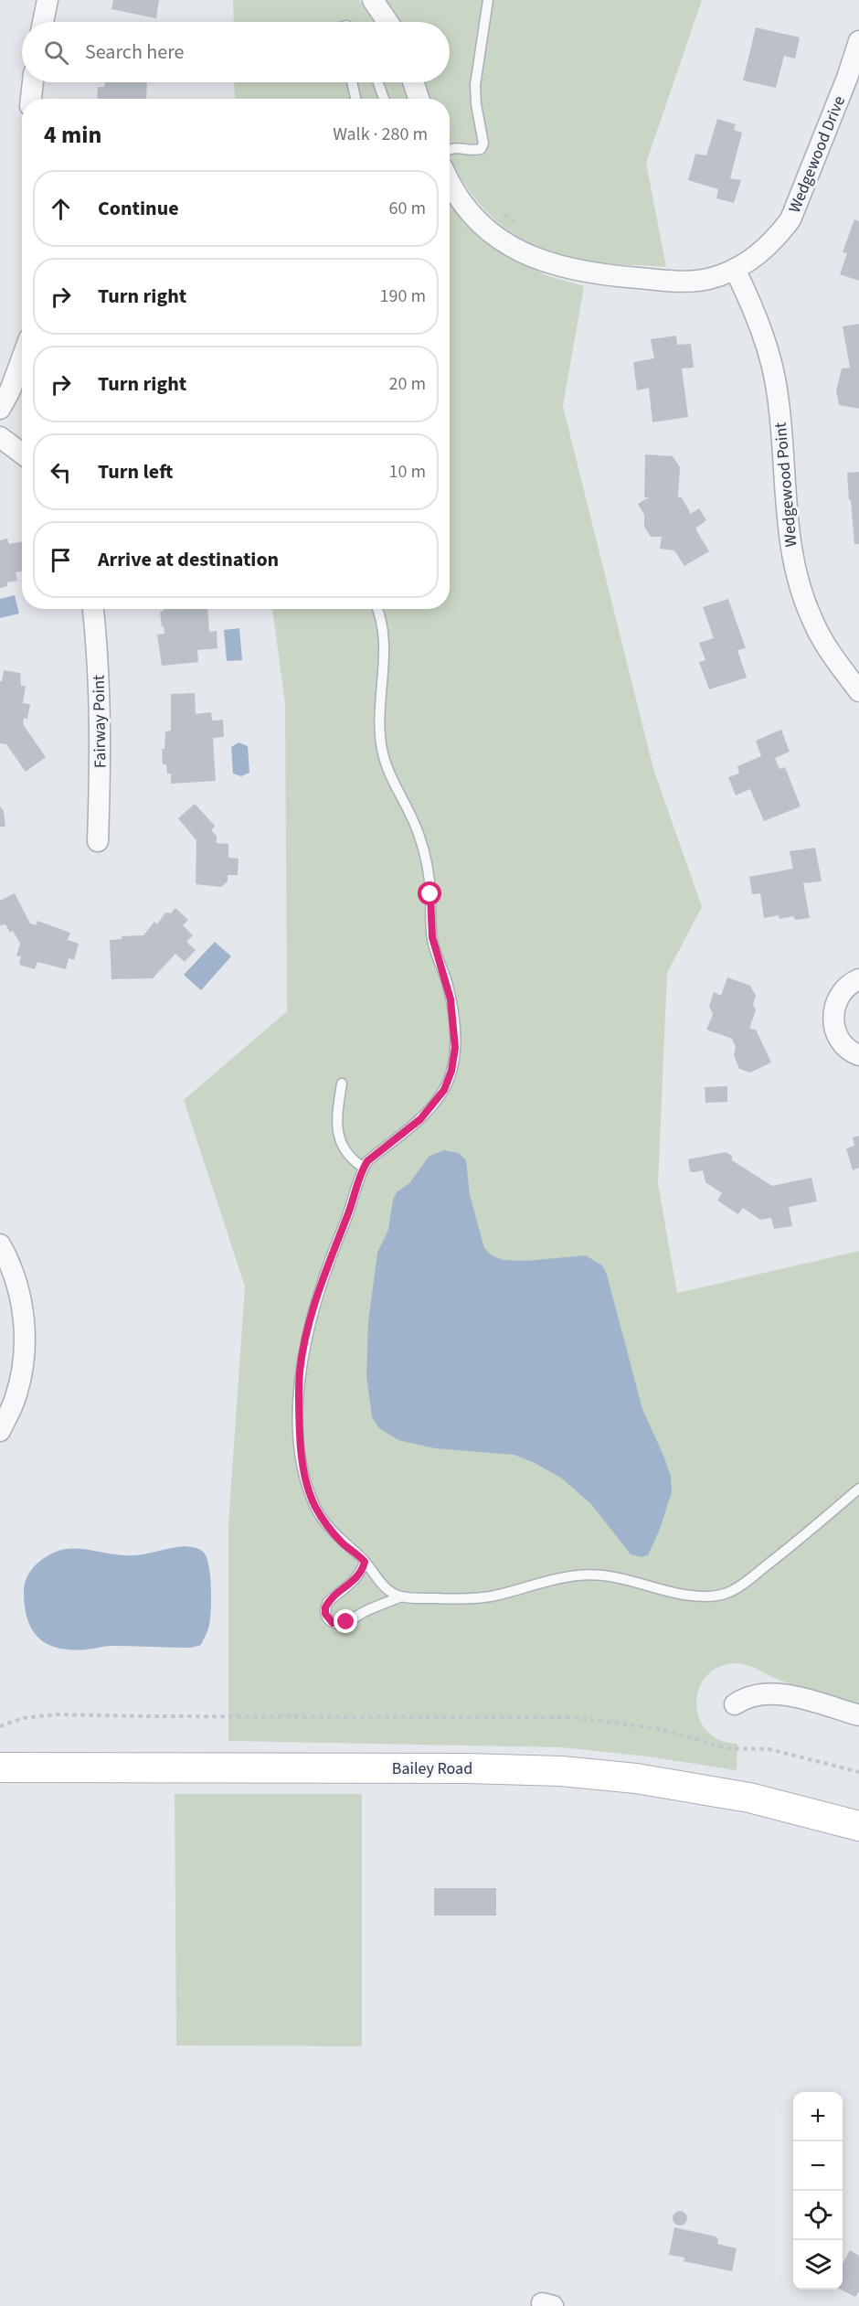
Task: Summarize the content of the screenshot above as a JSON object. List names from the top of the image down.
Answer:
{
  "streets": {
    "main road": ["Bailey Road"],
    "street": ["Wedgewood Drive", "Wedgewood Point", "Fairway Point"]
  },
  "crossings": [
    ["Wedgewood Drive", "Wedgewood Point"]
  ],
  "page": {
    "search": "Search here",
    "heading": ["4 min", "Walk · 280 m"],
    "list": [
      ["Continue", "60 m"],
      ["Turn right", "190 m"],
      ["Turn right", "20 m"],
      ["Turn left", "10 m"],
      "Arrive at destination"
    ],
    "map_buttons": ["+", "−"]
  }
}
